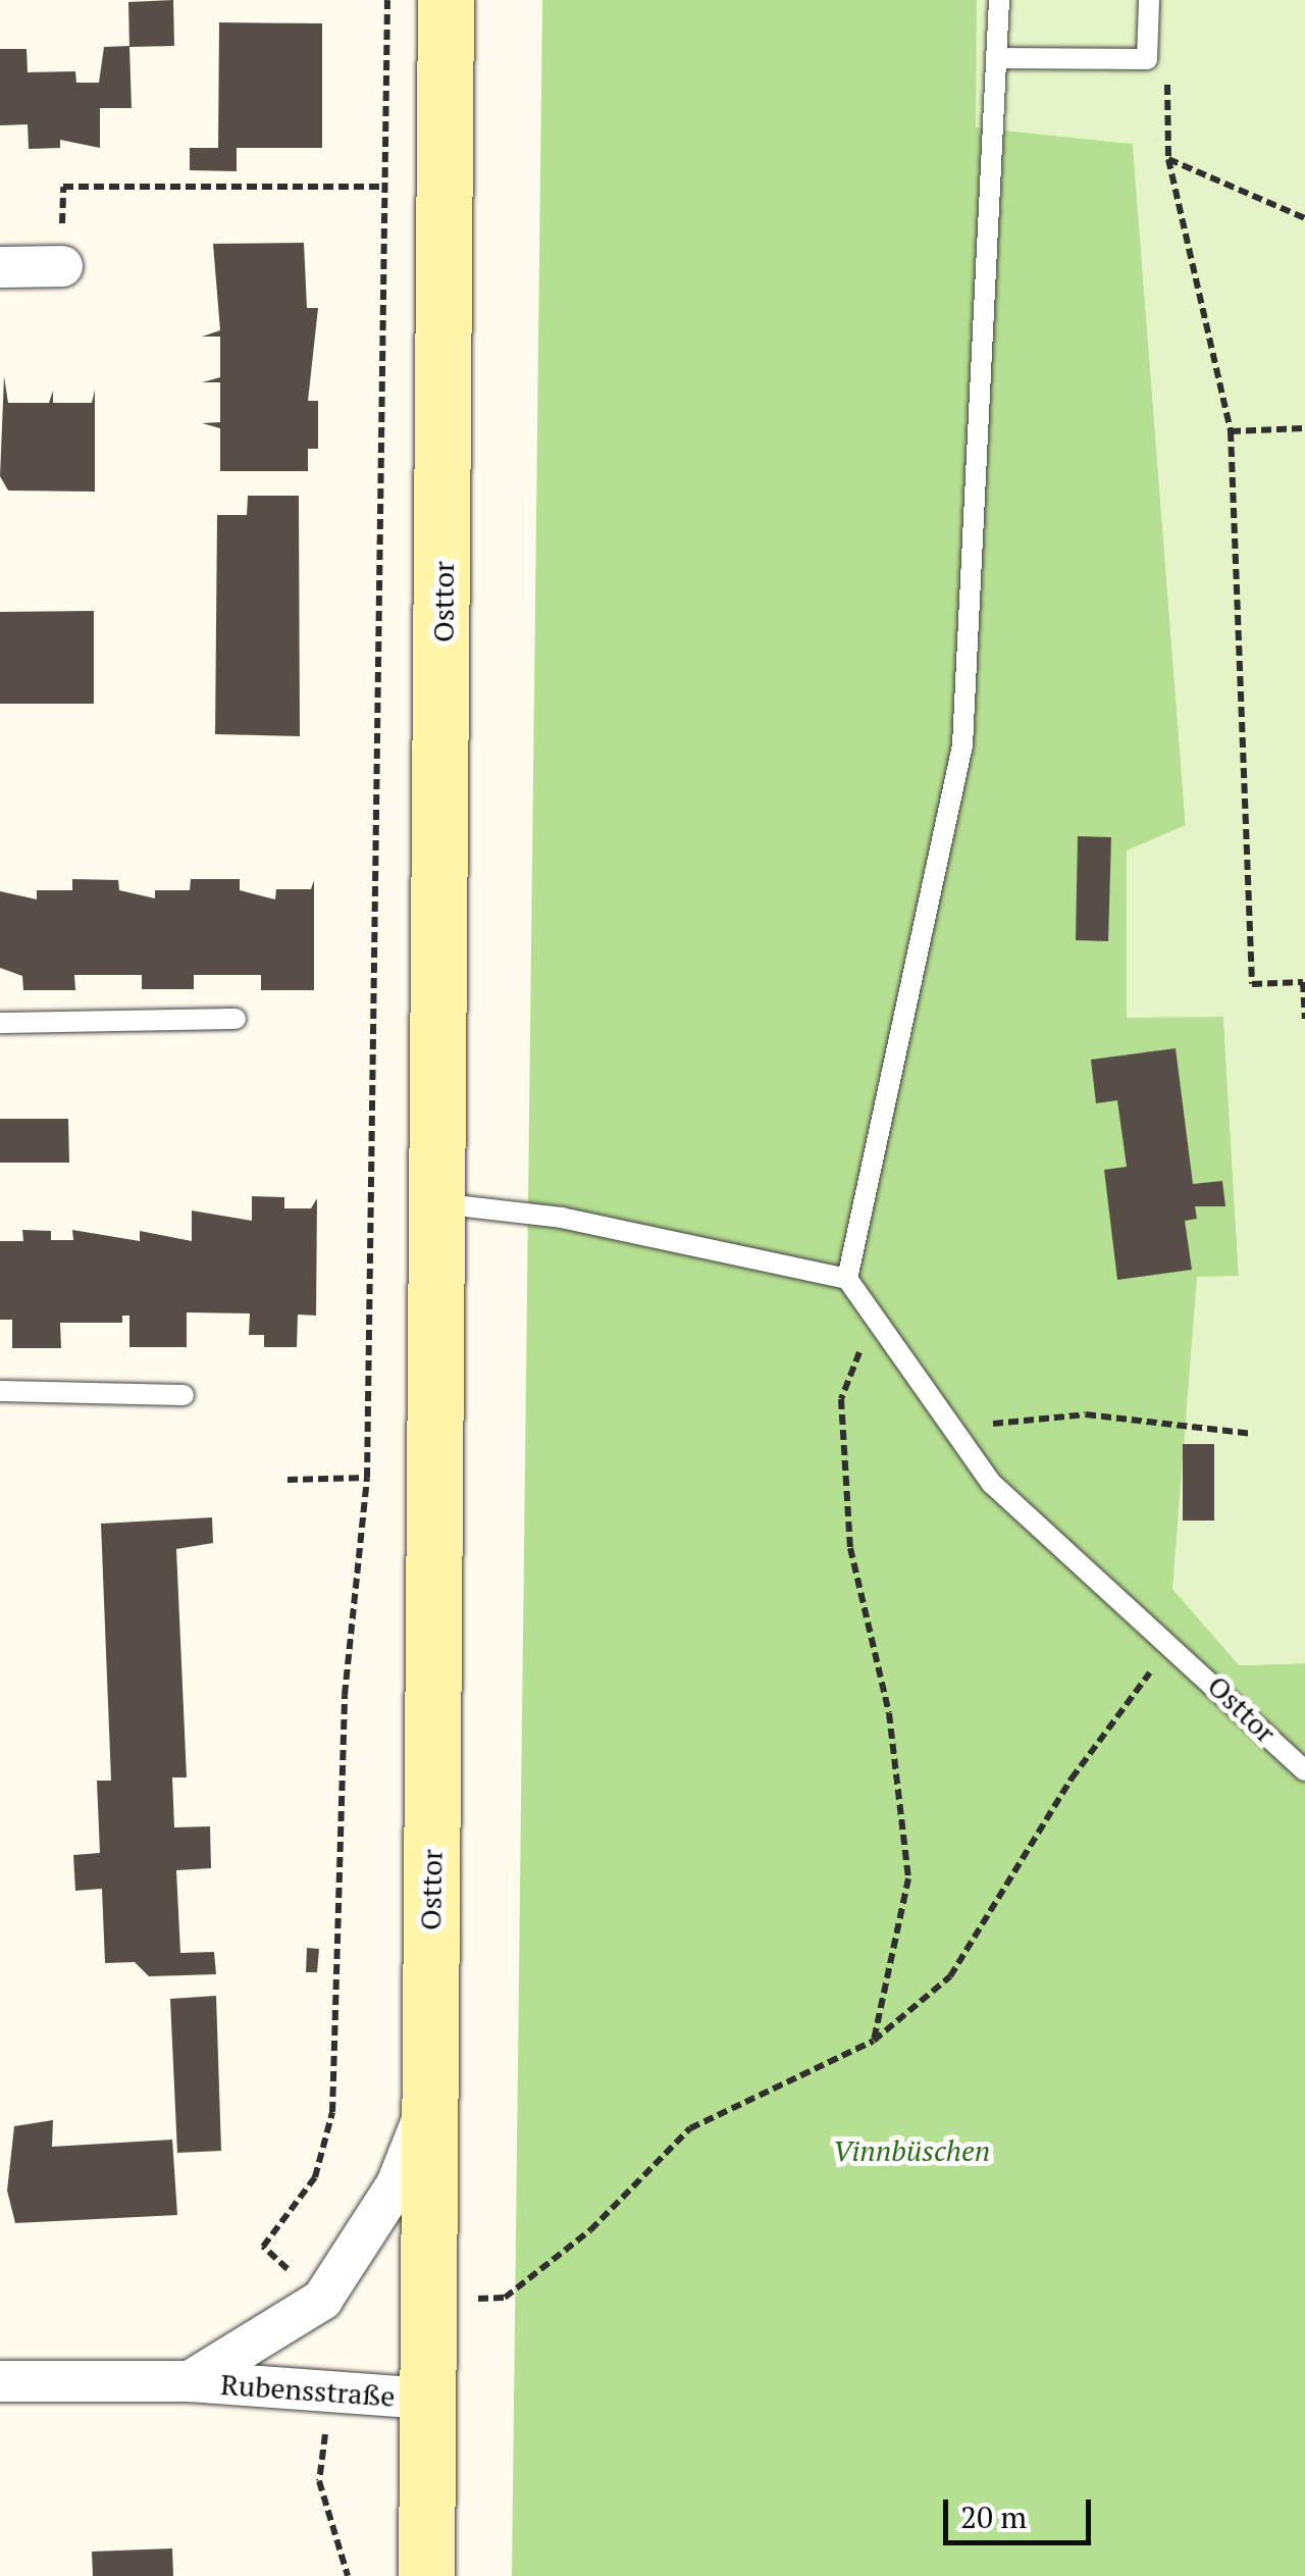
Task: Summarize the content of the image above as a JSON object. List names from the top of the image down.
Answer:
{
  "streets": {
    "main road": ["Osttor"],
    "street": ["Rubensstraße"]
  },
  "crossings": [
    ["Osttor", "Rubensstraße"]
  ],
  "parks": ["Vinnbüschen"],
  "scale_bar": "20 m"
}
